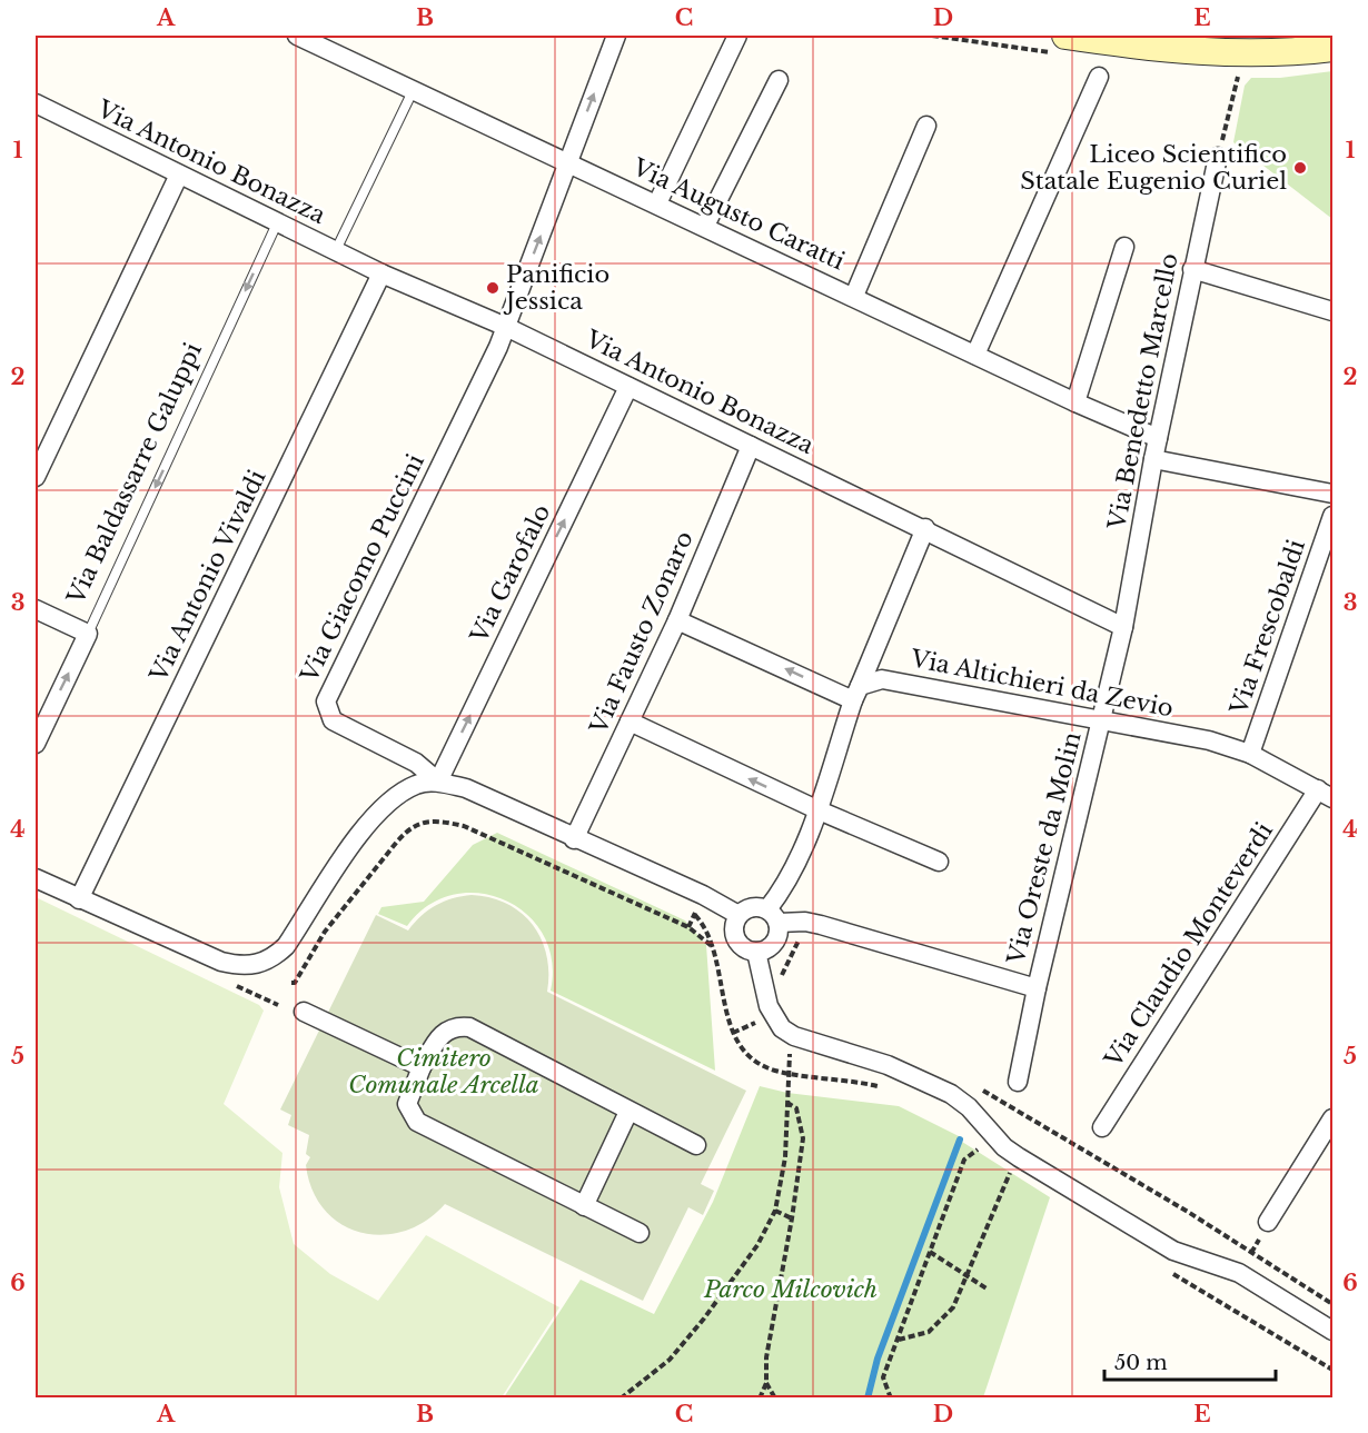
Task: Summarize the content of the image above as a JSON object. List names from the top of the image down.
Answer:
{
  "streets": {
    "street": [
      "Via Antonio Bonazza",
      "Via Augusto Caratti",
      "Via Benedetto Marcello",
      "Via Baldassarre Galuppi",
      "Via Giacomo Puccini",
      "Via Garofalo",
      "Via Antonio Vivaldi",
      "Via Frescobaldi",
      "Via Fausto Zonaro",
      "Via Altichieri da Zevio",
      "Via Oreste da Molin",
      "Via Claudio Monteverdi"
    ]
  },
  "crossings": [
    ["Via Antonio Bonazza", "Via Benedetto Marcello"],
    ["Via Antonio Bonazza", "Via Baldassarre Galuppi"],
    ["Via Antonio Bonazza", "Via Giacomo Puccini"],
    ["Via Antonio Bonazza", "Via Garofalo"],
    ["Via Antonio Bonazza", "Via Antonio Vivaldi"],
    ["Via Antonio Bonazza", "Via Fausto Zonaro"],
    ["Via Augusto Caratti", "Via Benedetto Marcello"],
    ["Via Augusto Caratti", "Via Giacomo Puccini"],
    ["Via Benedetto Marcello", "Via Altichieri da Zevio"],
    ["Via Benedetto Marcello", "Via Oreste da Molin"],
    ["Via Giacomo Puccini", "Via Garofalo"],
    ["Via Frescobaldi", "Via Altichieri da Zevio"],
    ["Via Altichieri da Zevio", "Via Oreste da Molin"],
    ["Via Altichieri da Zevio", "Via Claudio Monteverdi"]
  ],
  "one_way": ["Via Garofalo"],
  "parks": ["Cimitero Comunale Arcella", "Parco Milcovich"],
  "places": ["Liceo Scientifico Statale Eugenio Curiel", "Panificio Jessica"],
  "scale_bar": "50 m",
  "grid": {
    "columns": [
      "A",
      "B",
      "C",
      "D",
      "E"
    ],
    "rows": [
      "1",
      "2",
      "3",
      "4",
      "5",
      "6"
    ]
  }
}
